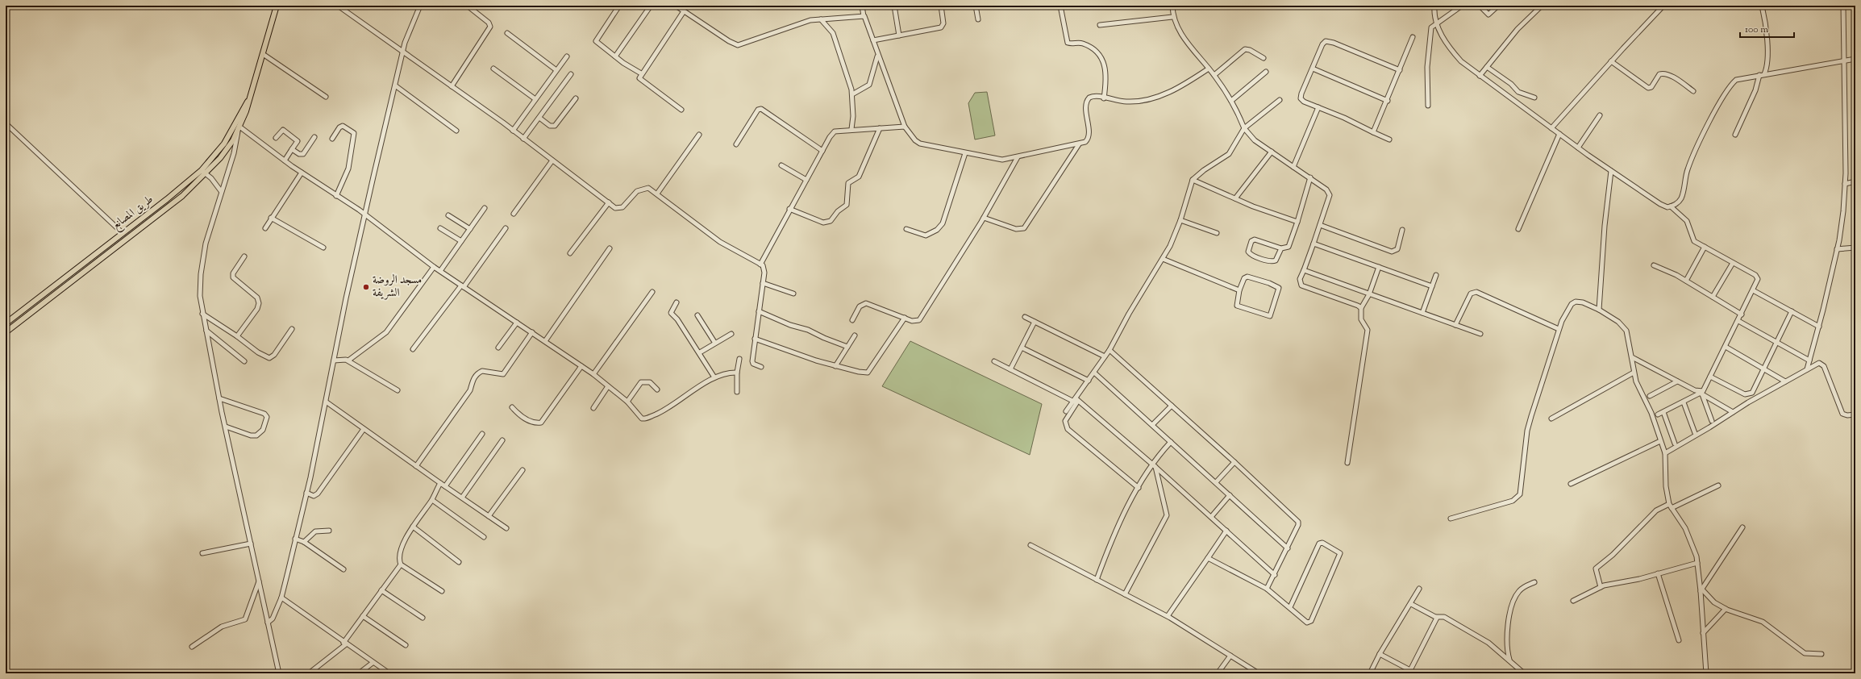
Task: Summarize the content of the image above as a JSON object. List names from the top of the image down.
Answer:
{
  "streets": {
    "main road": ["طريق المصانع"]
  },
  "places": ["مسجد الروضة الشريفة"],
  "scale_bar": "100 m"
}
